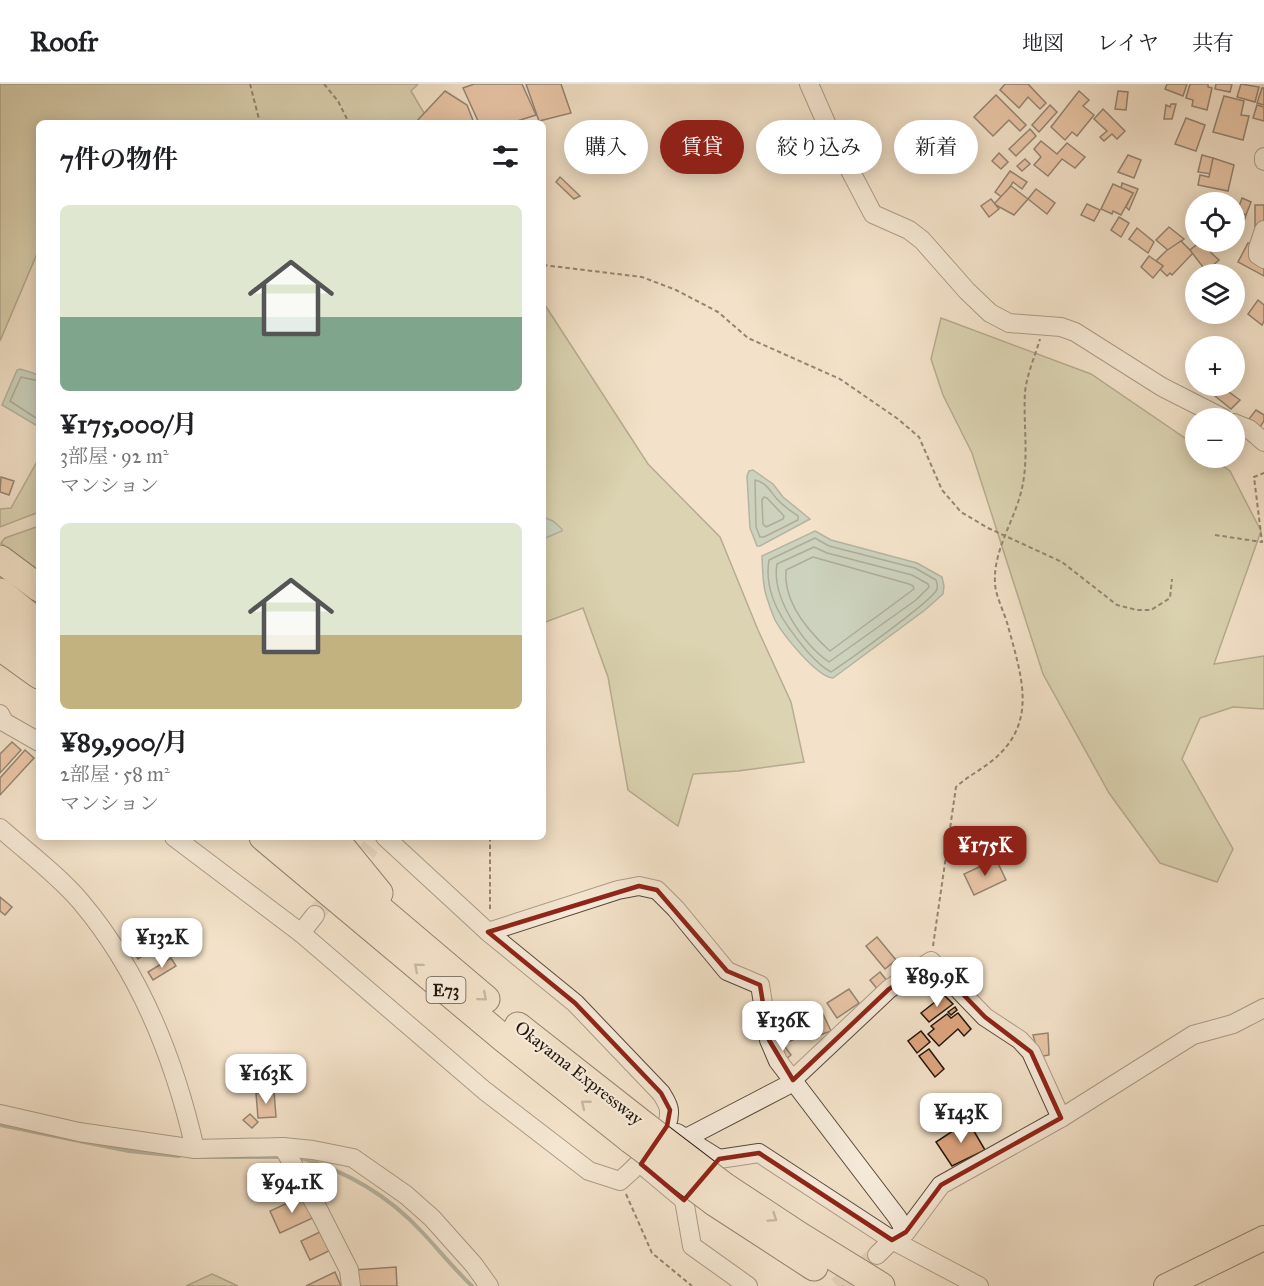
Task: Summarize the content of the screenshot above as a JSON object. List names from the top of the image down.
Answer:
{
  "streets": {
    "highway": ["E73", "Okayama Expressway"]
  },
  "page": {
    "header": "Roofr",
    "nav": ["地図", "レイヤ", "共有"],
    "chip": [
      "購入",
      "賃貸",
      "絞り込み",
      "新着"
    ],
    "heading": "7件の物件",
    "map_buttons": ["+", "−"],
    "list": [
      {
        "name": "¥175,000/月",
        "note": "3部屋 · 92 m² · マンション"
      },
      {
        "name": "¥89,900/月",
        "note": "2部屋 · 58 m² · マンション"
      }
    ],
    "price": [
      "¥175K",
      "¥132K",
      "¥89.9K",
      "¥136K",
      "¥163K",
      "¥143K",
      "¥94.1K"
    ]
  }
}
